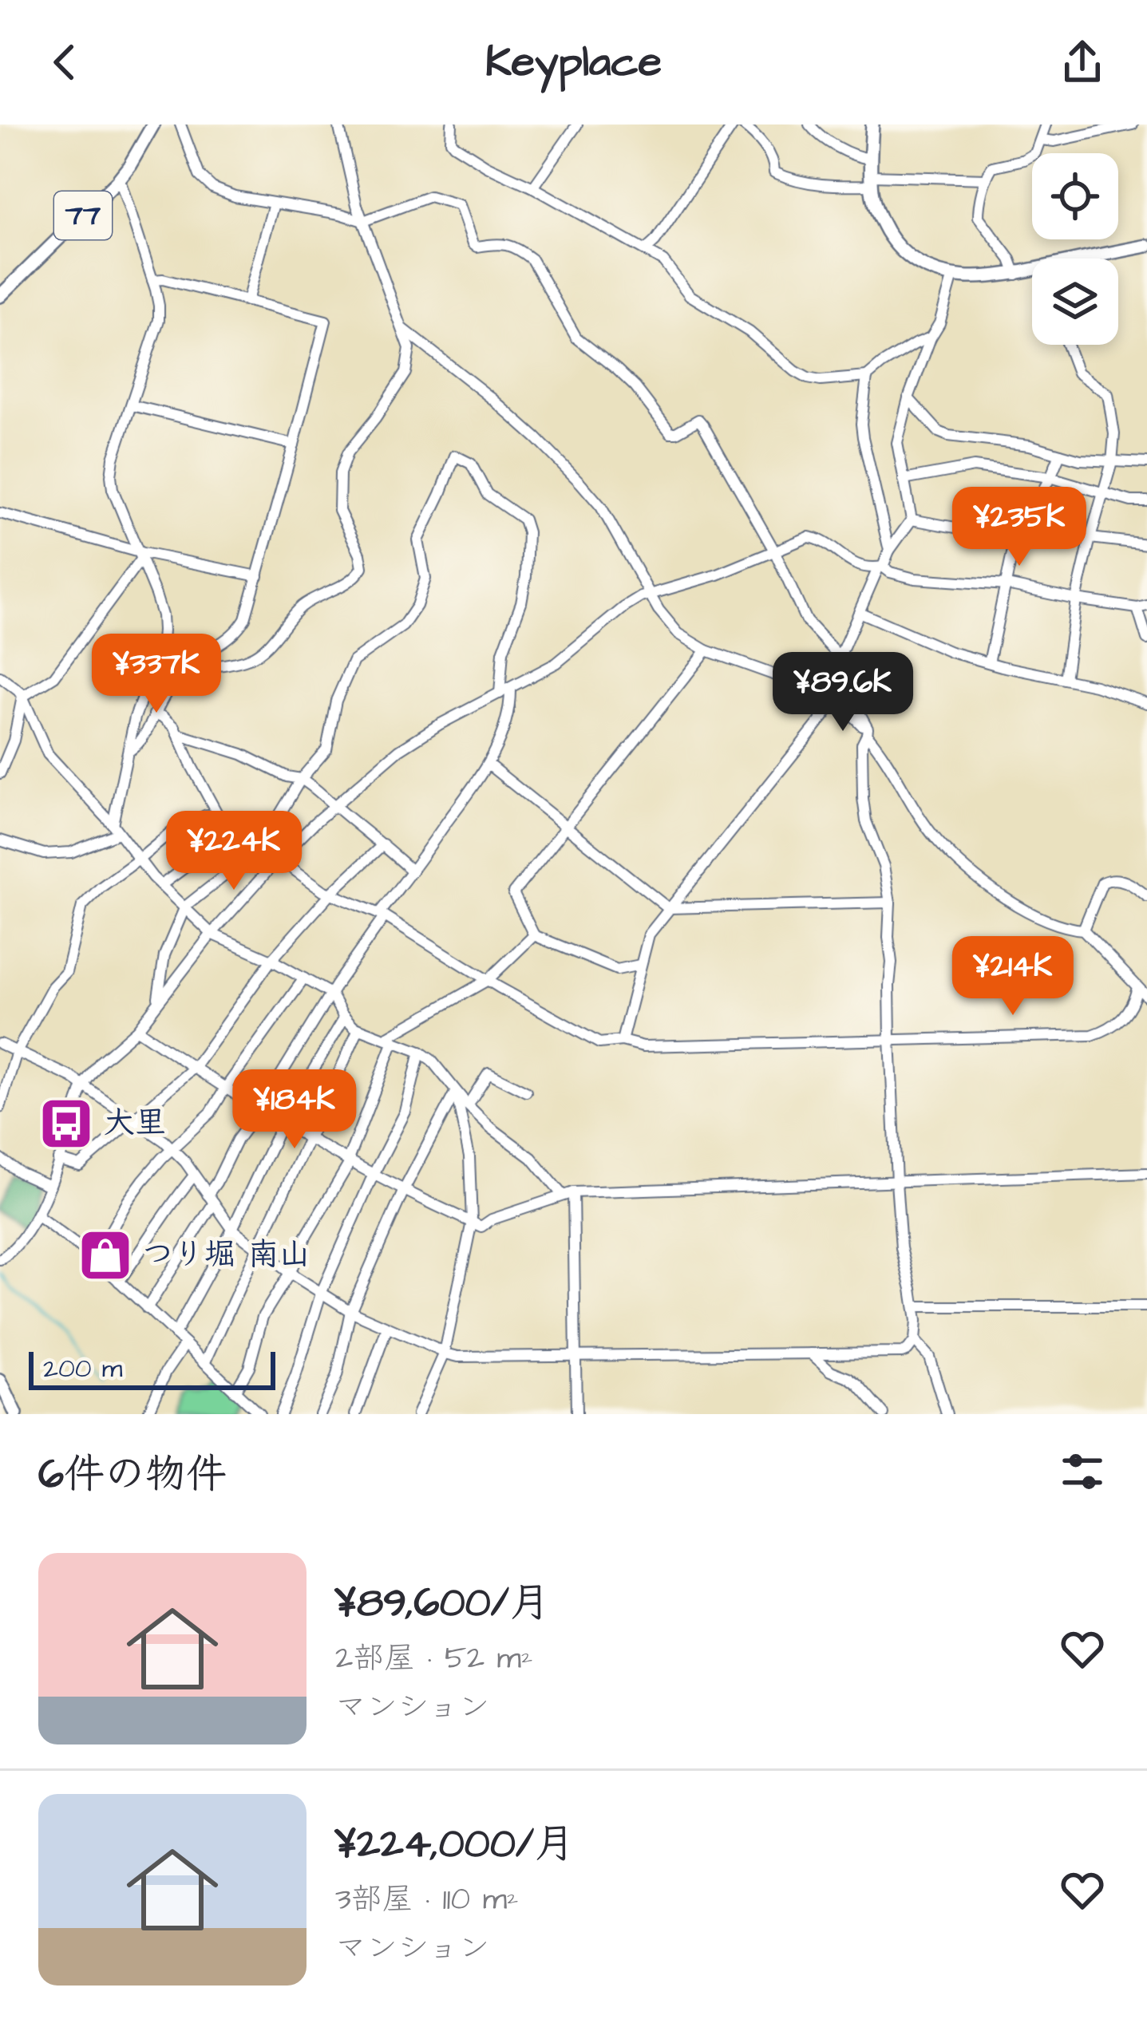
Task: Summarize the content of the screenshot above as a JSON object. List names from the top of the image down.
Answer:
{
  "streets": {
    "main road": ["77"]
  },
  "places": {
    "bus stop": ["大里"],
    "shop": ["つり堀 南山"]
  },
  "scale_bar": "200 m",
  "page": {
    "header": "Keyplace",
    "price": [
      "¥235K",
      "¥337K",
      "¥89.6K",
      "¥224K",
      "¥214K",
      "¥184K"
    ],
    "scale": "200 m",
    "heading": "6件の物件",
    "list": [
      {
        "name": "¥89,600/月",
        "note": "2部屋 · 52 m² · マンション"
      },
      {
        "name": "¥224,000/月",
        "note": "3部屋 · 110 m² · マンション"
      }
    ]
  }
}
